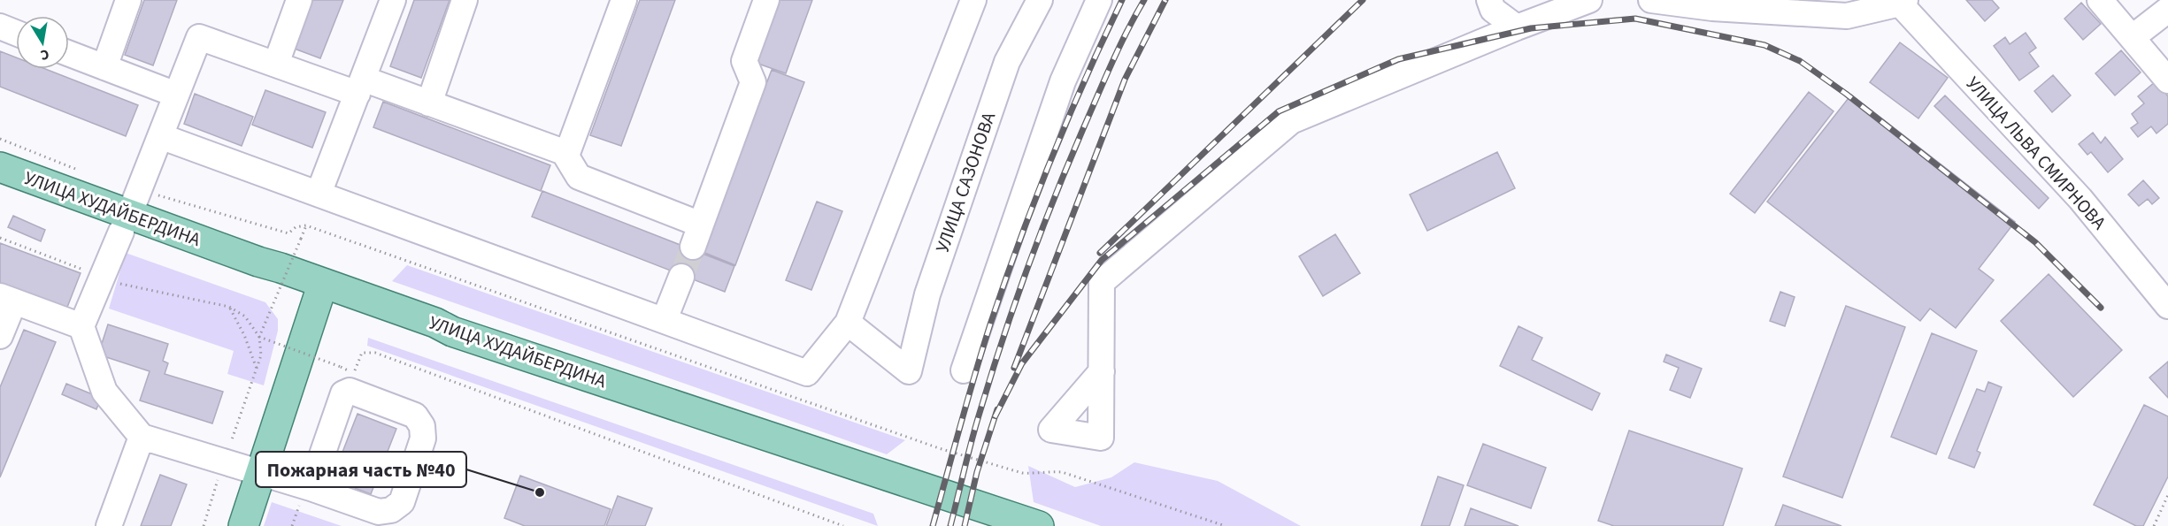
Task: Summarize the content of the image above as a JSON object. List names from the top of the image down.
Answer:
{
  "streets": {
    "main road": ["УЛИЦА ХУДАЙБЕРДИНА"],
    "street": ["УЛИЦА ЛЬВА СМИРНОВА", "УЛИЦА САЗОНОВА"]
  },
  "places": ["Пожарная часть №40"],
  "north": "bottom"
}
